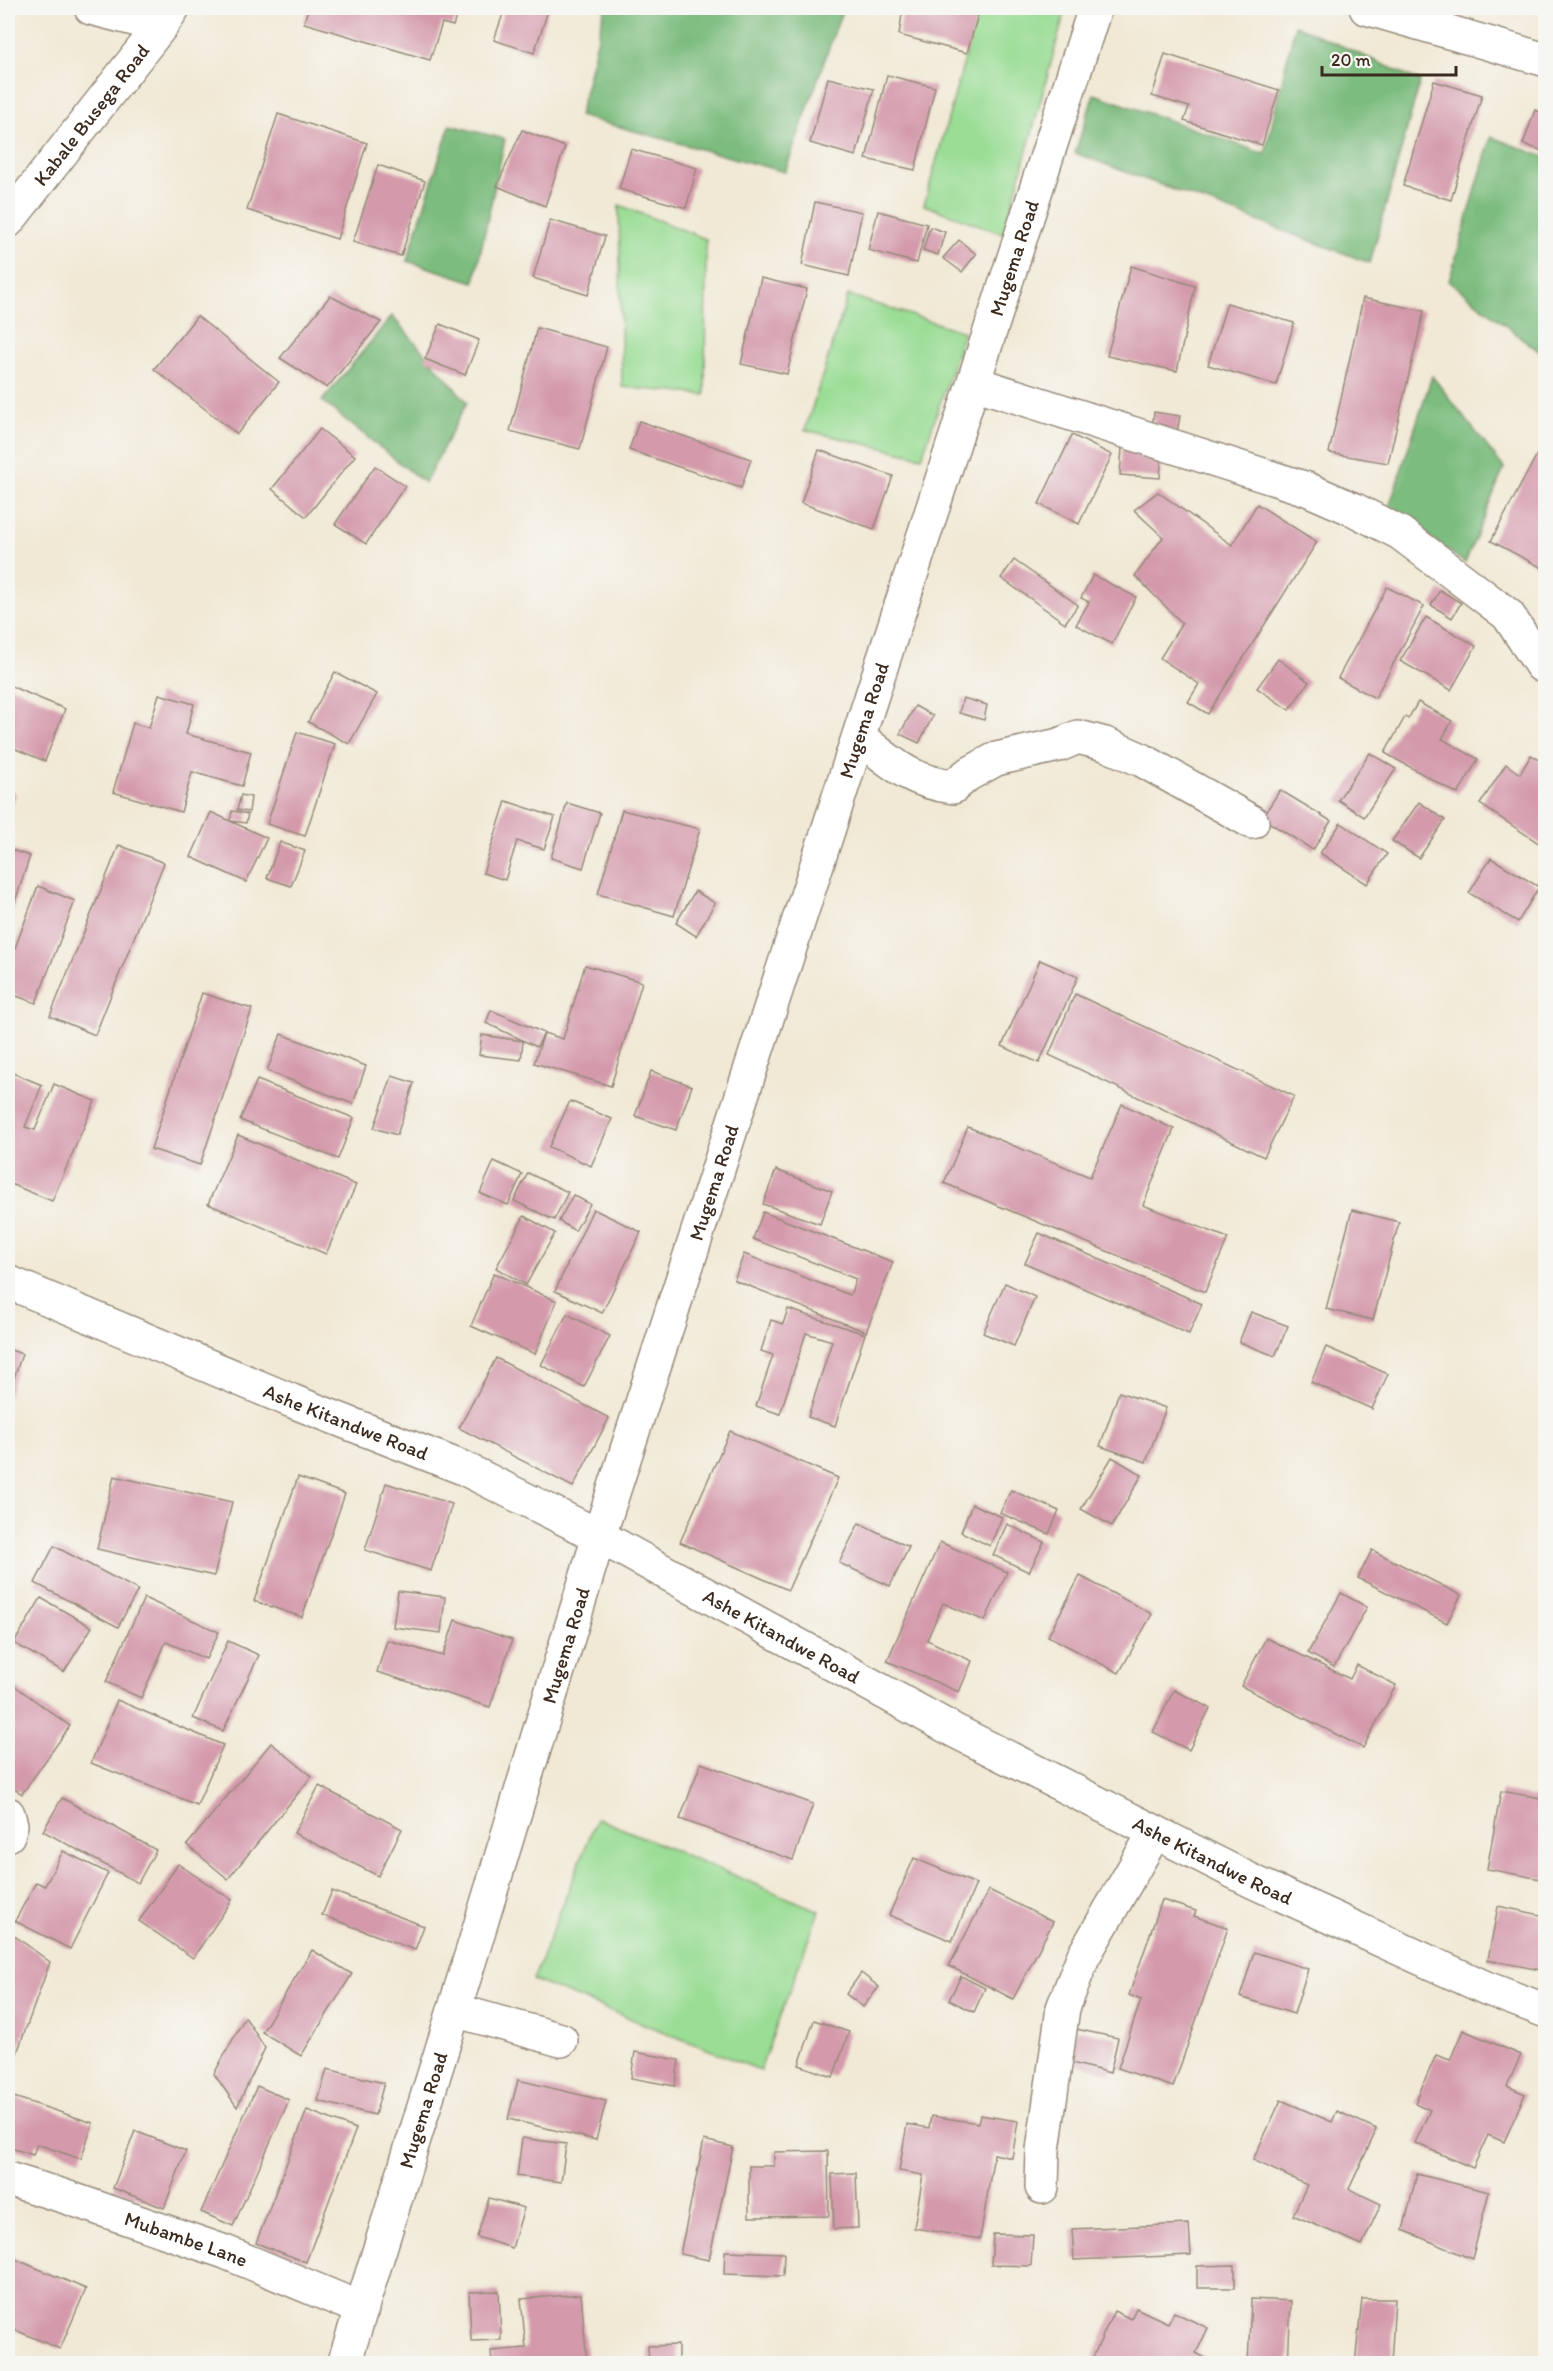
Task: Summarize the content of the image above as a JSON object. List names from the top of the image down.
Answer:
{
  "streets": {
    "street": [
      "Kabale Busega Road",
      "Mugema Road",
      "Ashe Kitandwe Road",
      "Mubambe Lane"
    ]
  },
  "crossings": [
    ["Mugema Road", "Ashe Kitandwe Road"],
    ["Mugema Road", "Mubambe Lane"]
  ],
  "scale_bar": "20 m"
}
